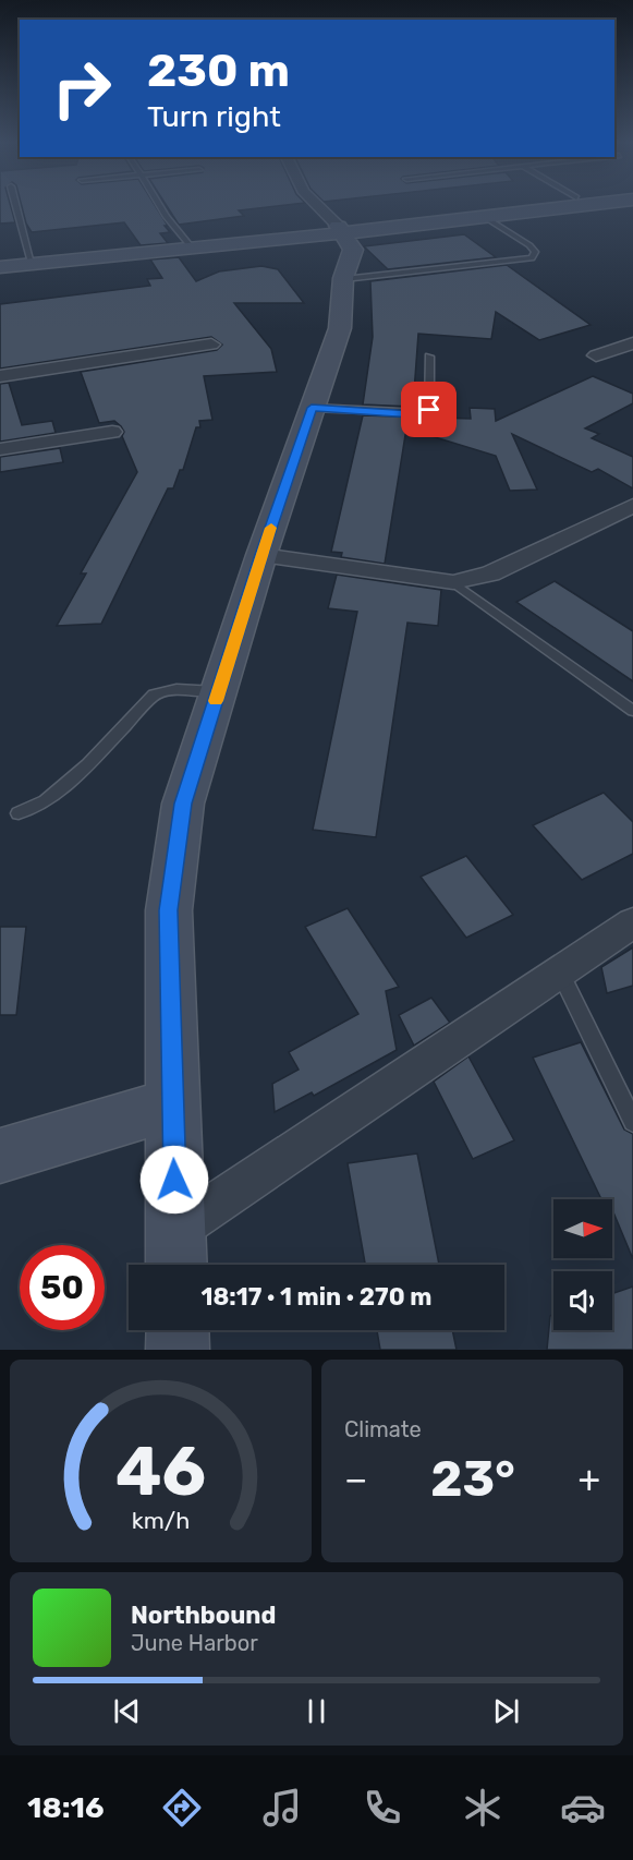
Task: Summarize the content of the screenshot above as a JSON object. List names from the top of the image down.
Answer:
{
  "north": "right",
  "page": {
    "turn": ["230 m", "Turn right"],
    "limit": "50",
    "trip": "18:17 · 1 min · 270 m",
    "tile": "Climate",
    "heat": ["−", "23°", "+"],
    "song": ["Northbound", "June Harbor"],
    "tabs": "18:16",
    "gauge": ["46", "km/h"]
  }
}
